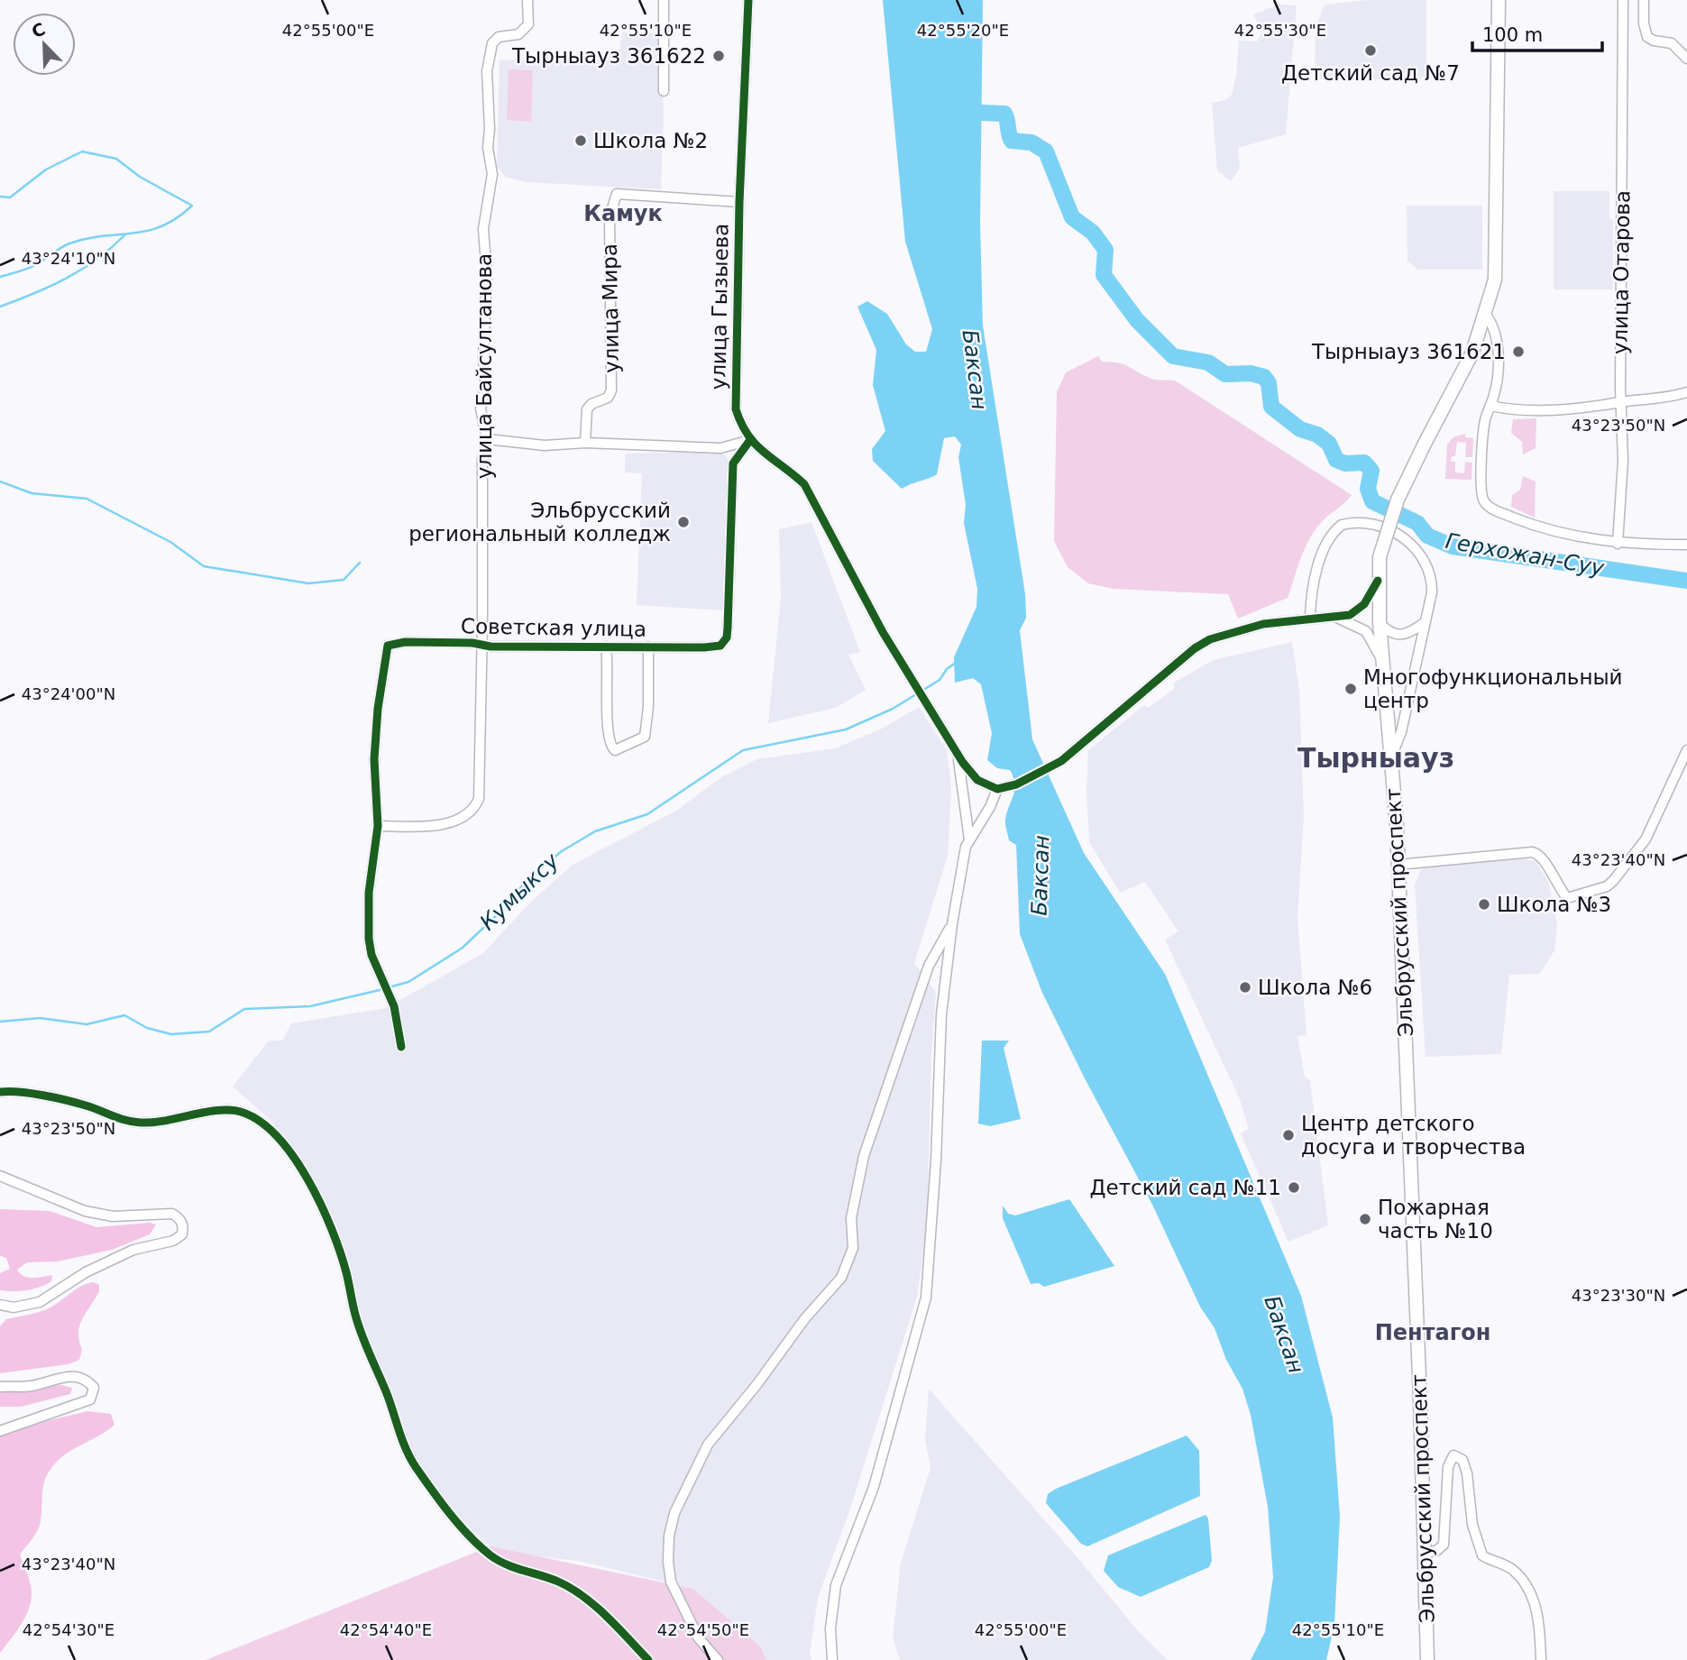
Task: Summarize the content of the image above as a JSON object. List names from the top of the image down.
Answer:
{
  "streets": {
    "main road": ["Эльбрусский проспект"],
    "street": [
      "улица Отарова",
      "улица Гызыева",
      "улица Мира",
      "улица Байсултанова",
      "Советская улица"
    ]
  },
  "crossings": [
    ["улица Гызыева", "улица Мира"],
    ["улица Гызыева", "Советская улица"],
    ["улица Байсултанова", "Советская улица"]
  ],
  "districts": ["Камук", "Тырныауз", "Пентагон"],
  "water": ["Баксан", "Герхожан-Суу", "Кумыксу"],
  "places": [
    "Детский сад №7",
    "Тырныауз 361622",
    "Школа №2",
    "Тырныауз 361621",
    "Эльбрусский региональный колледж",
    "Многофункциональный центр",
    "Школа №3",
    "Школа №6",
    "Центр детского досуга и творчества",
    "Детский сад №11",
    "Пожарная часть №10"
  ],
  "scale_bar": "100 m",
  "north": "top left",
  "coordinates": [
    "42°55'00\"E",
    "42°55'10\"E",
    "42°55'20\"E",
    "42°55'30\"E",
    "43°24'10\"N",
    "43°23'50\"N",
    "43°24'00\"N",
    "43°23'40\"N",
    "43°23'30\"N",
    "42°54'30\"E",
    "42°54'40\"E",
    "42°54'50\"E"
  ]
}
